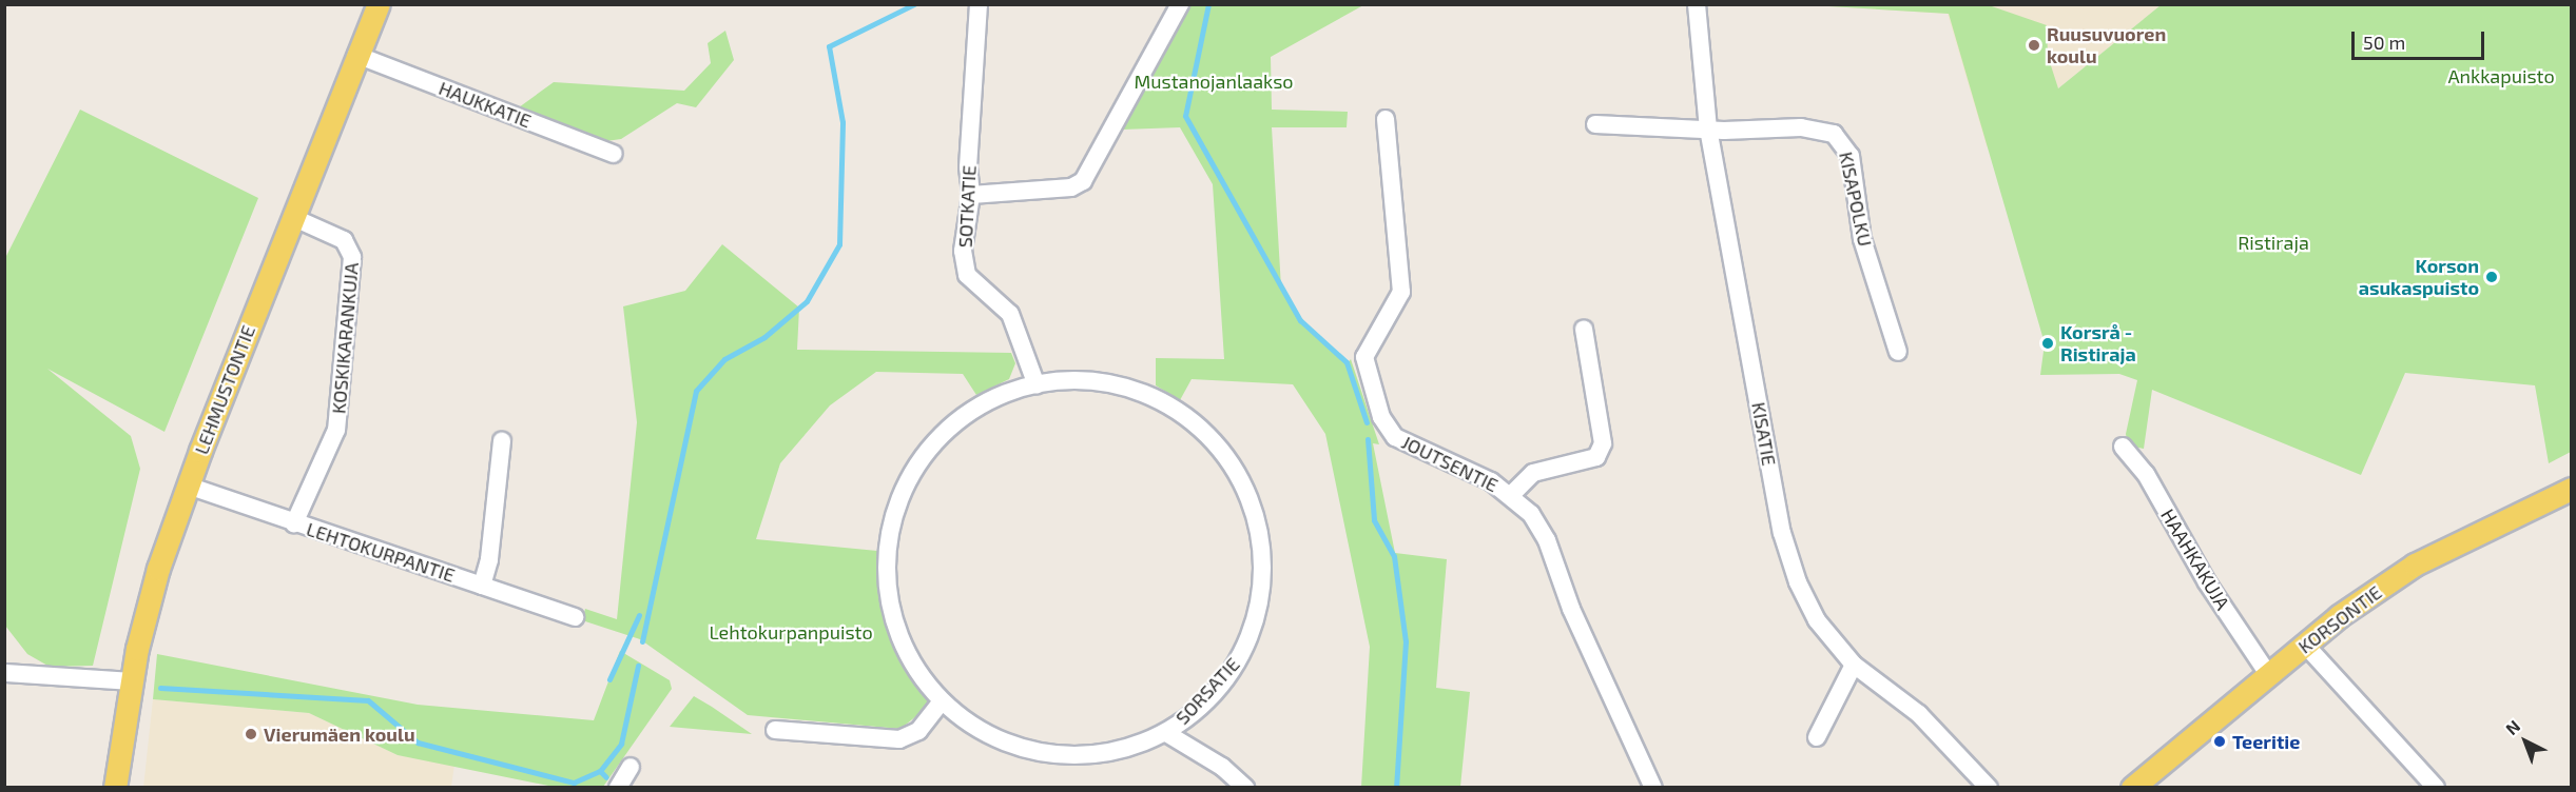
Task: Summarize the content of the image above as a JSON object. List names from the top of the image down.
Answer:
{
  "streets": {
    "main road": ["LEHMUSTONTIE", "KORSONTIE"],
    "street": [
      "HAUKKATIE",
      "KISAPOLKU",
      "SOTKATIE",
      "KOSKIKARANKUJA",
      "KISATIE",
      "JOUTSENTIE",
      "LEHTOKURPANTIE",
      "HAAHKAKUJA",
      "SORSATIE"
    ]
  },
  "crossings": [
    ["HAUKKATIE", "LEHMUSTONTIE"],
    ["KISAPOLKU", "KISATIE"],
    ["SOTKATIE", "SORSATIE"],
    ["KOSKIKARANKUJA", "LEHMUSTONTIE"],
    ["KOSKIKARANKUJA", "LEHTOKURPANTIE"],
    ["LEHMUSTONTIE", "LEHTOKURPANTIE"],
    ["HAAHKAKUJA", "KORSONTIE"]
  ],
  "parks": [
    "Ankkapuisto",
    "Mustanojanlaakso",
    "Ristiraja",
    "Lehtokurpanpuisto"
  ],
  "places": [
    "Ruusuvuoren koulu",
    "Korson asukaspuisto",
    "Korsrå - Ristiraja",
    "Vierumäen koulu",
    "Teeritie"
  ],
  "scale_bar": "50 m",
  "north": "top left"
}
